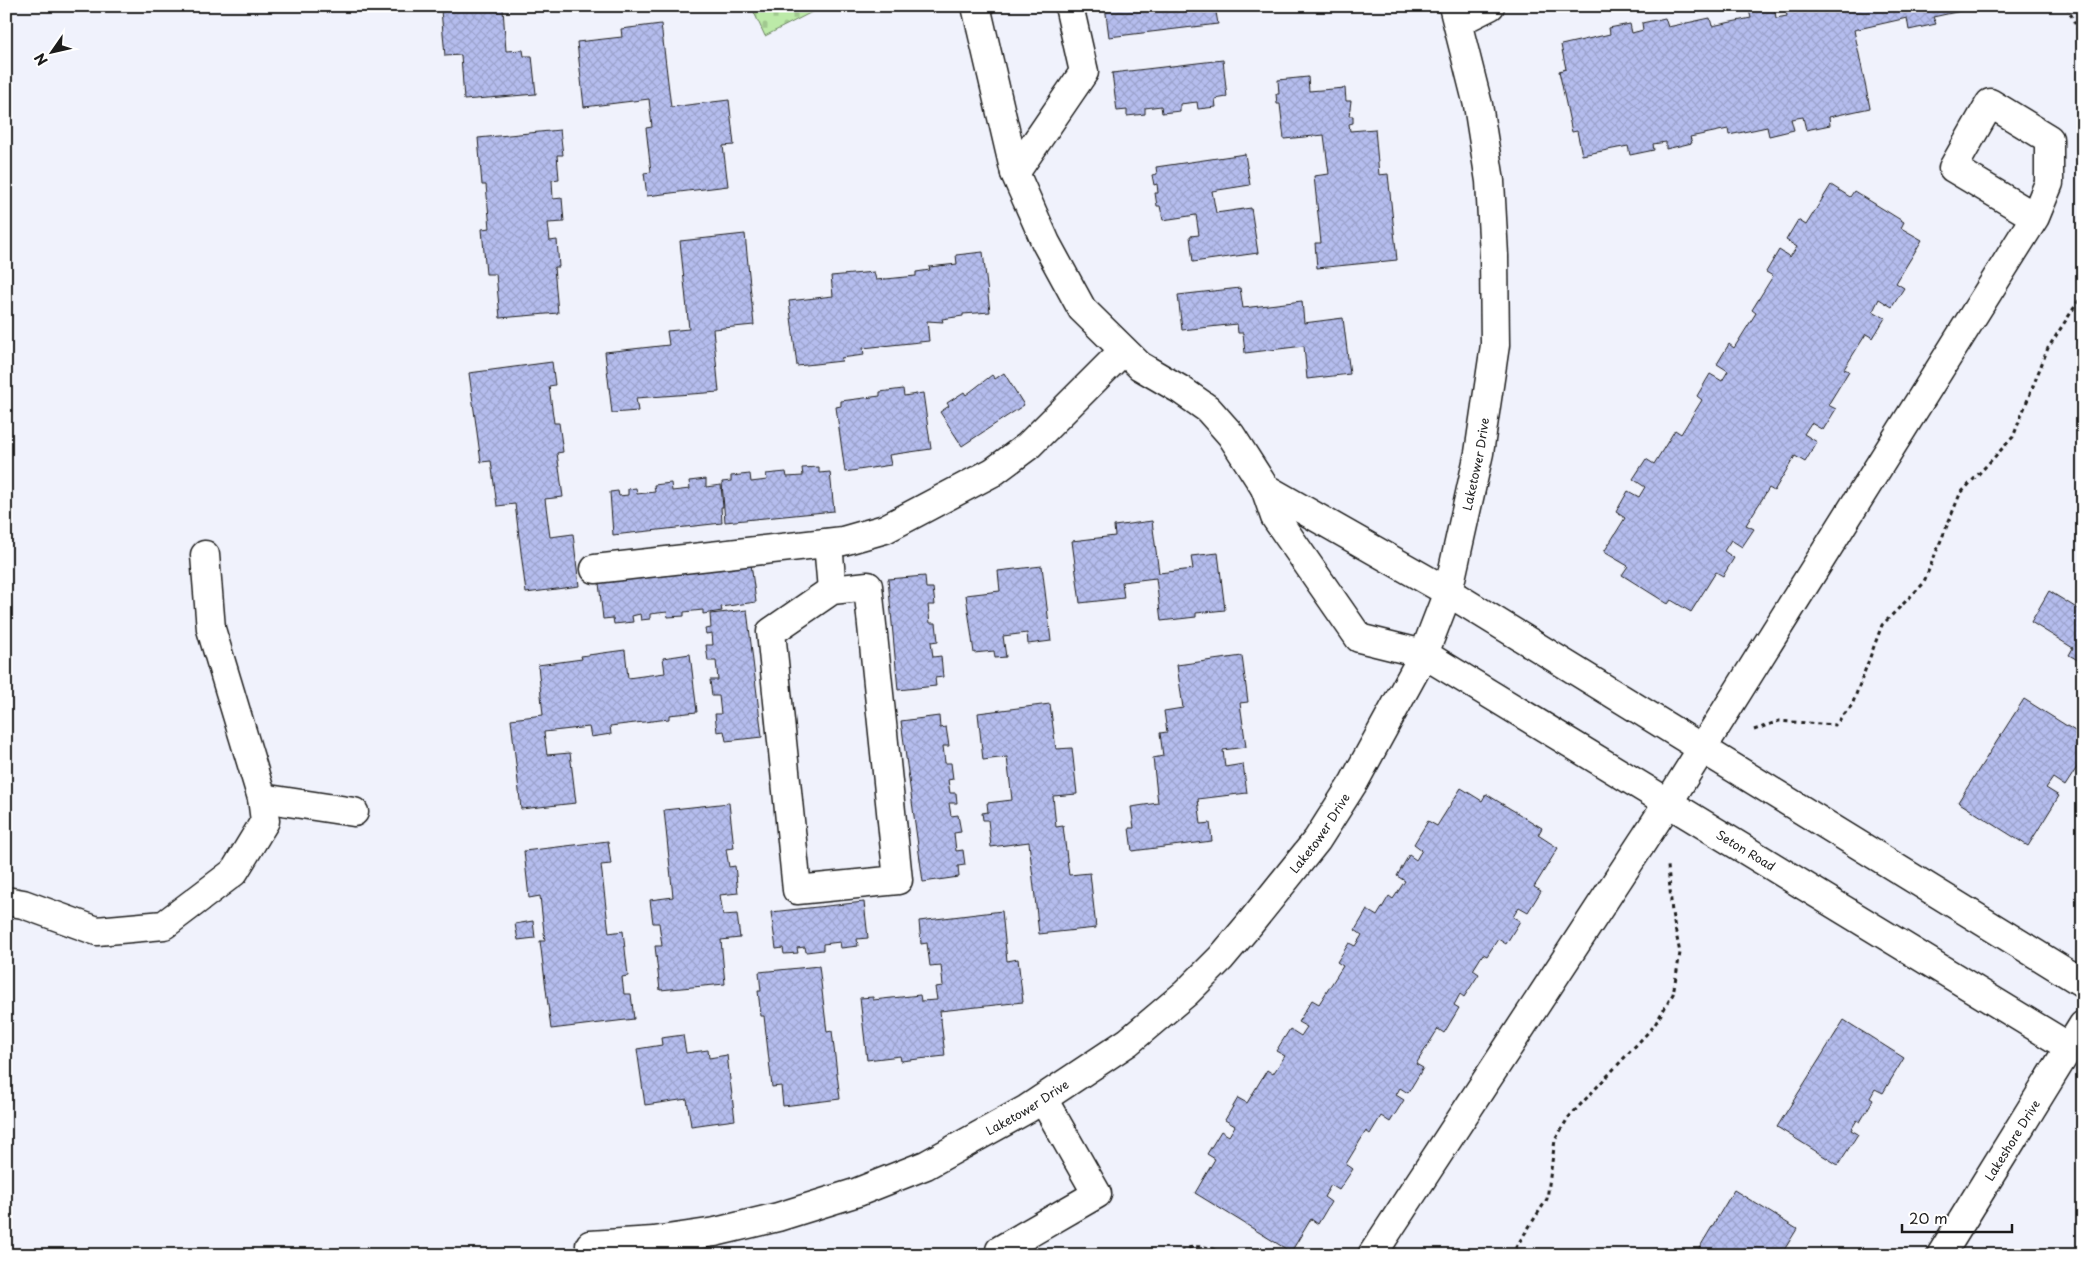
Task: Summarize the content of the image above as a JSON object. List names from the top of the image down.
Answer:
{
  "streets": {
    "street": ["Laketower Drive", "Seton Road", "Lakeshore Drive"]
  },
  "crossings": [
    ["Laketower Drive", "Seton Road"],
    ["Seton Road", "Lakeshore Drive"]
  ],
  "scale_bar": "20 m",
  "north": "bottom left"
}
